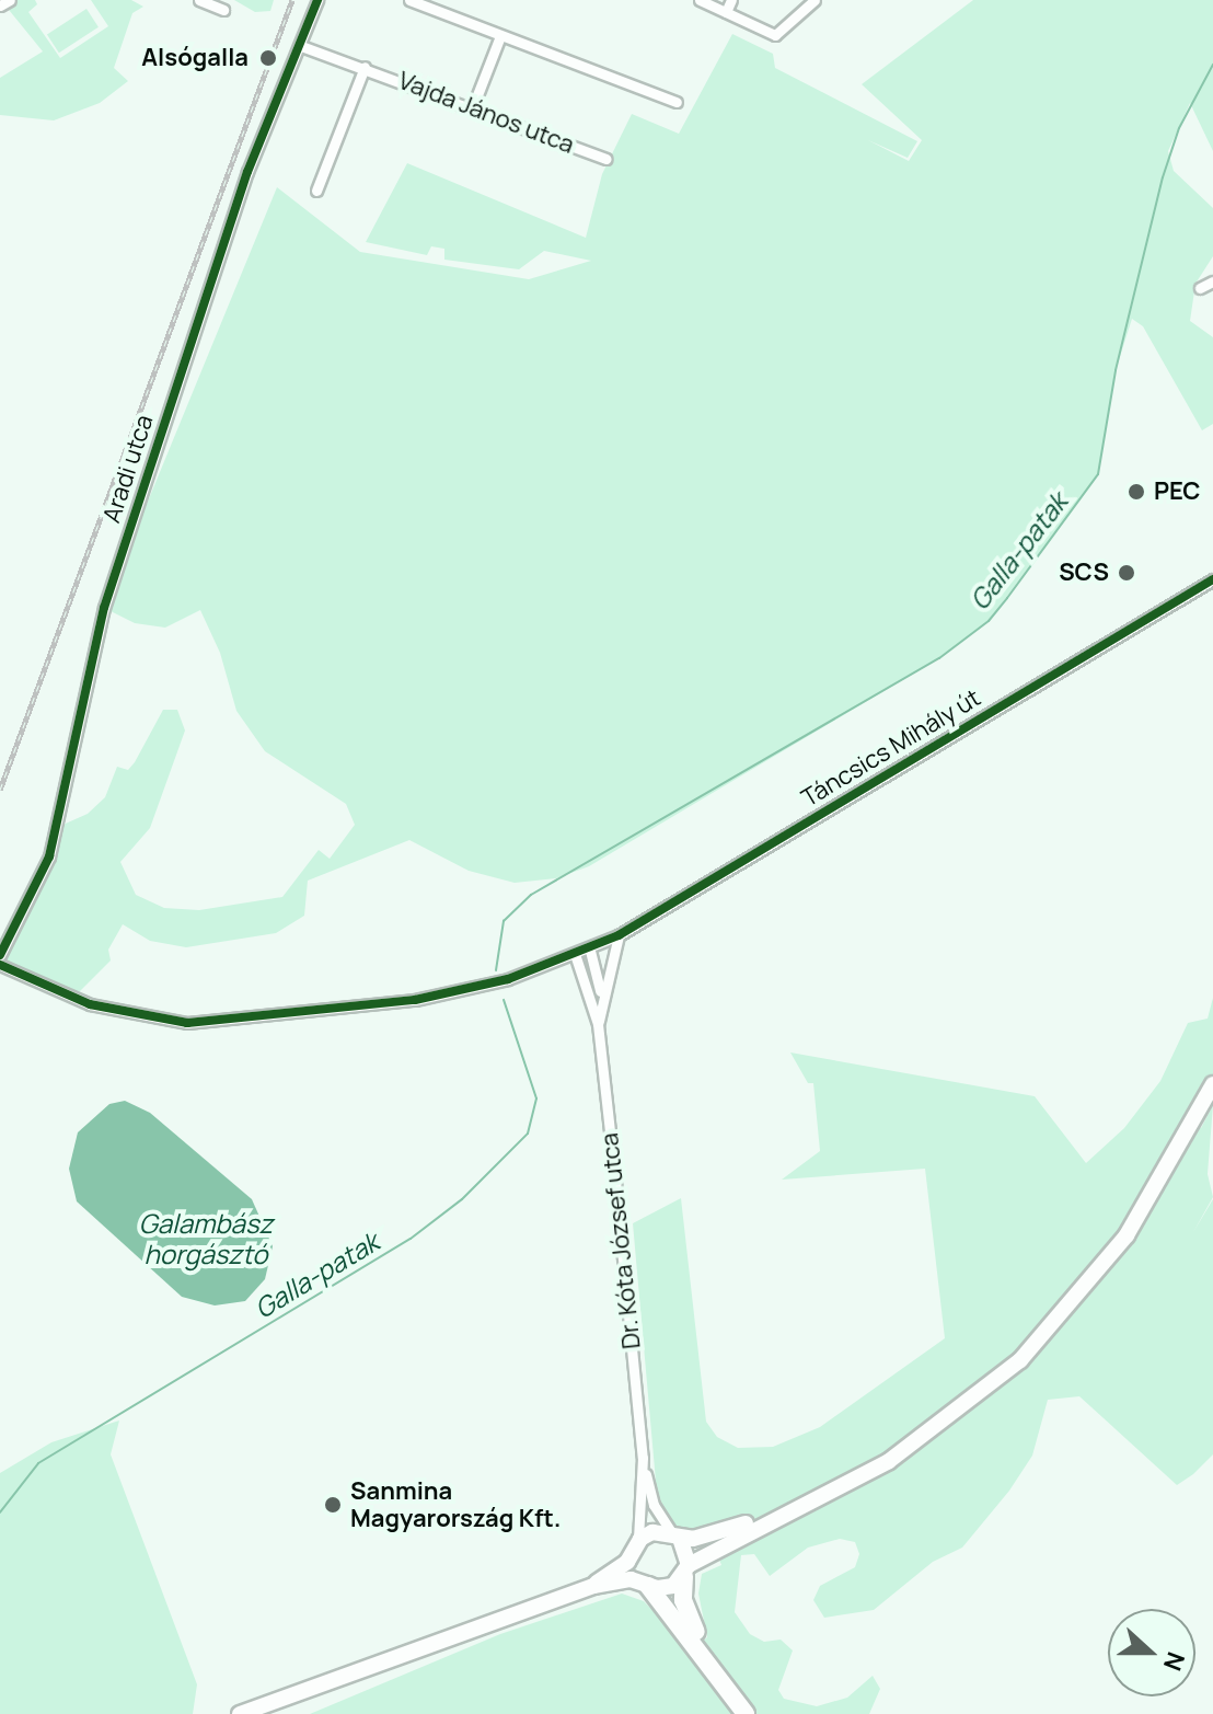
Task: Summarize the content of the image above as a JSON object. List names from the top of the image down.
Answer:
{
  "streets": {
    "street": [
      "Vajda János utca",
      "Aradi utca",
      "Táncsics Mihály út",
      "Dr. Kóta József utca"
    ]
  },
  "crossings": [
    ["Vajda János utca", "Aradi utca"],
    ["Táncsics Mihály út", "Dr. Kóta József utca"]
  ],
  "water": ["Galla-patak", "Galambász horgásztó"],
  "places": [
    "Alsógalla",
    "PEC",
    "SCS",
    "Sanmina Magyarország Kft."
  ],
  "north": "right"
}
